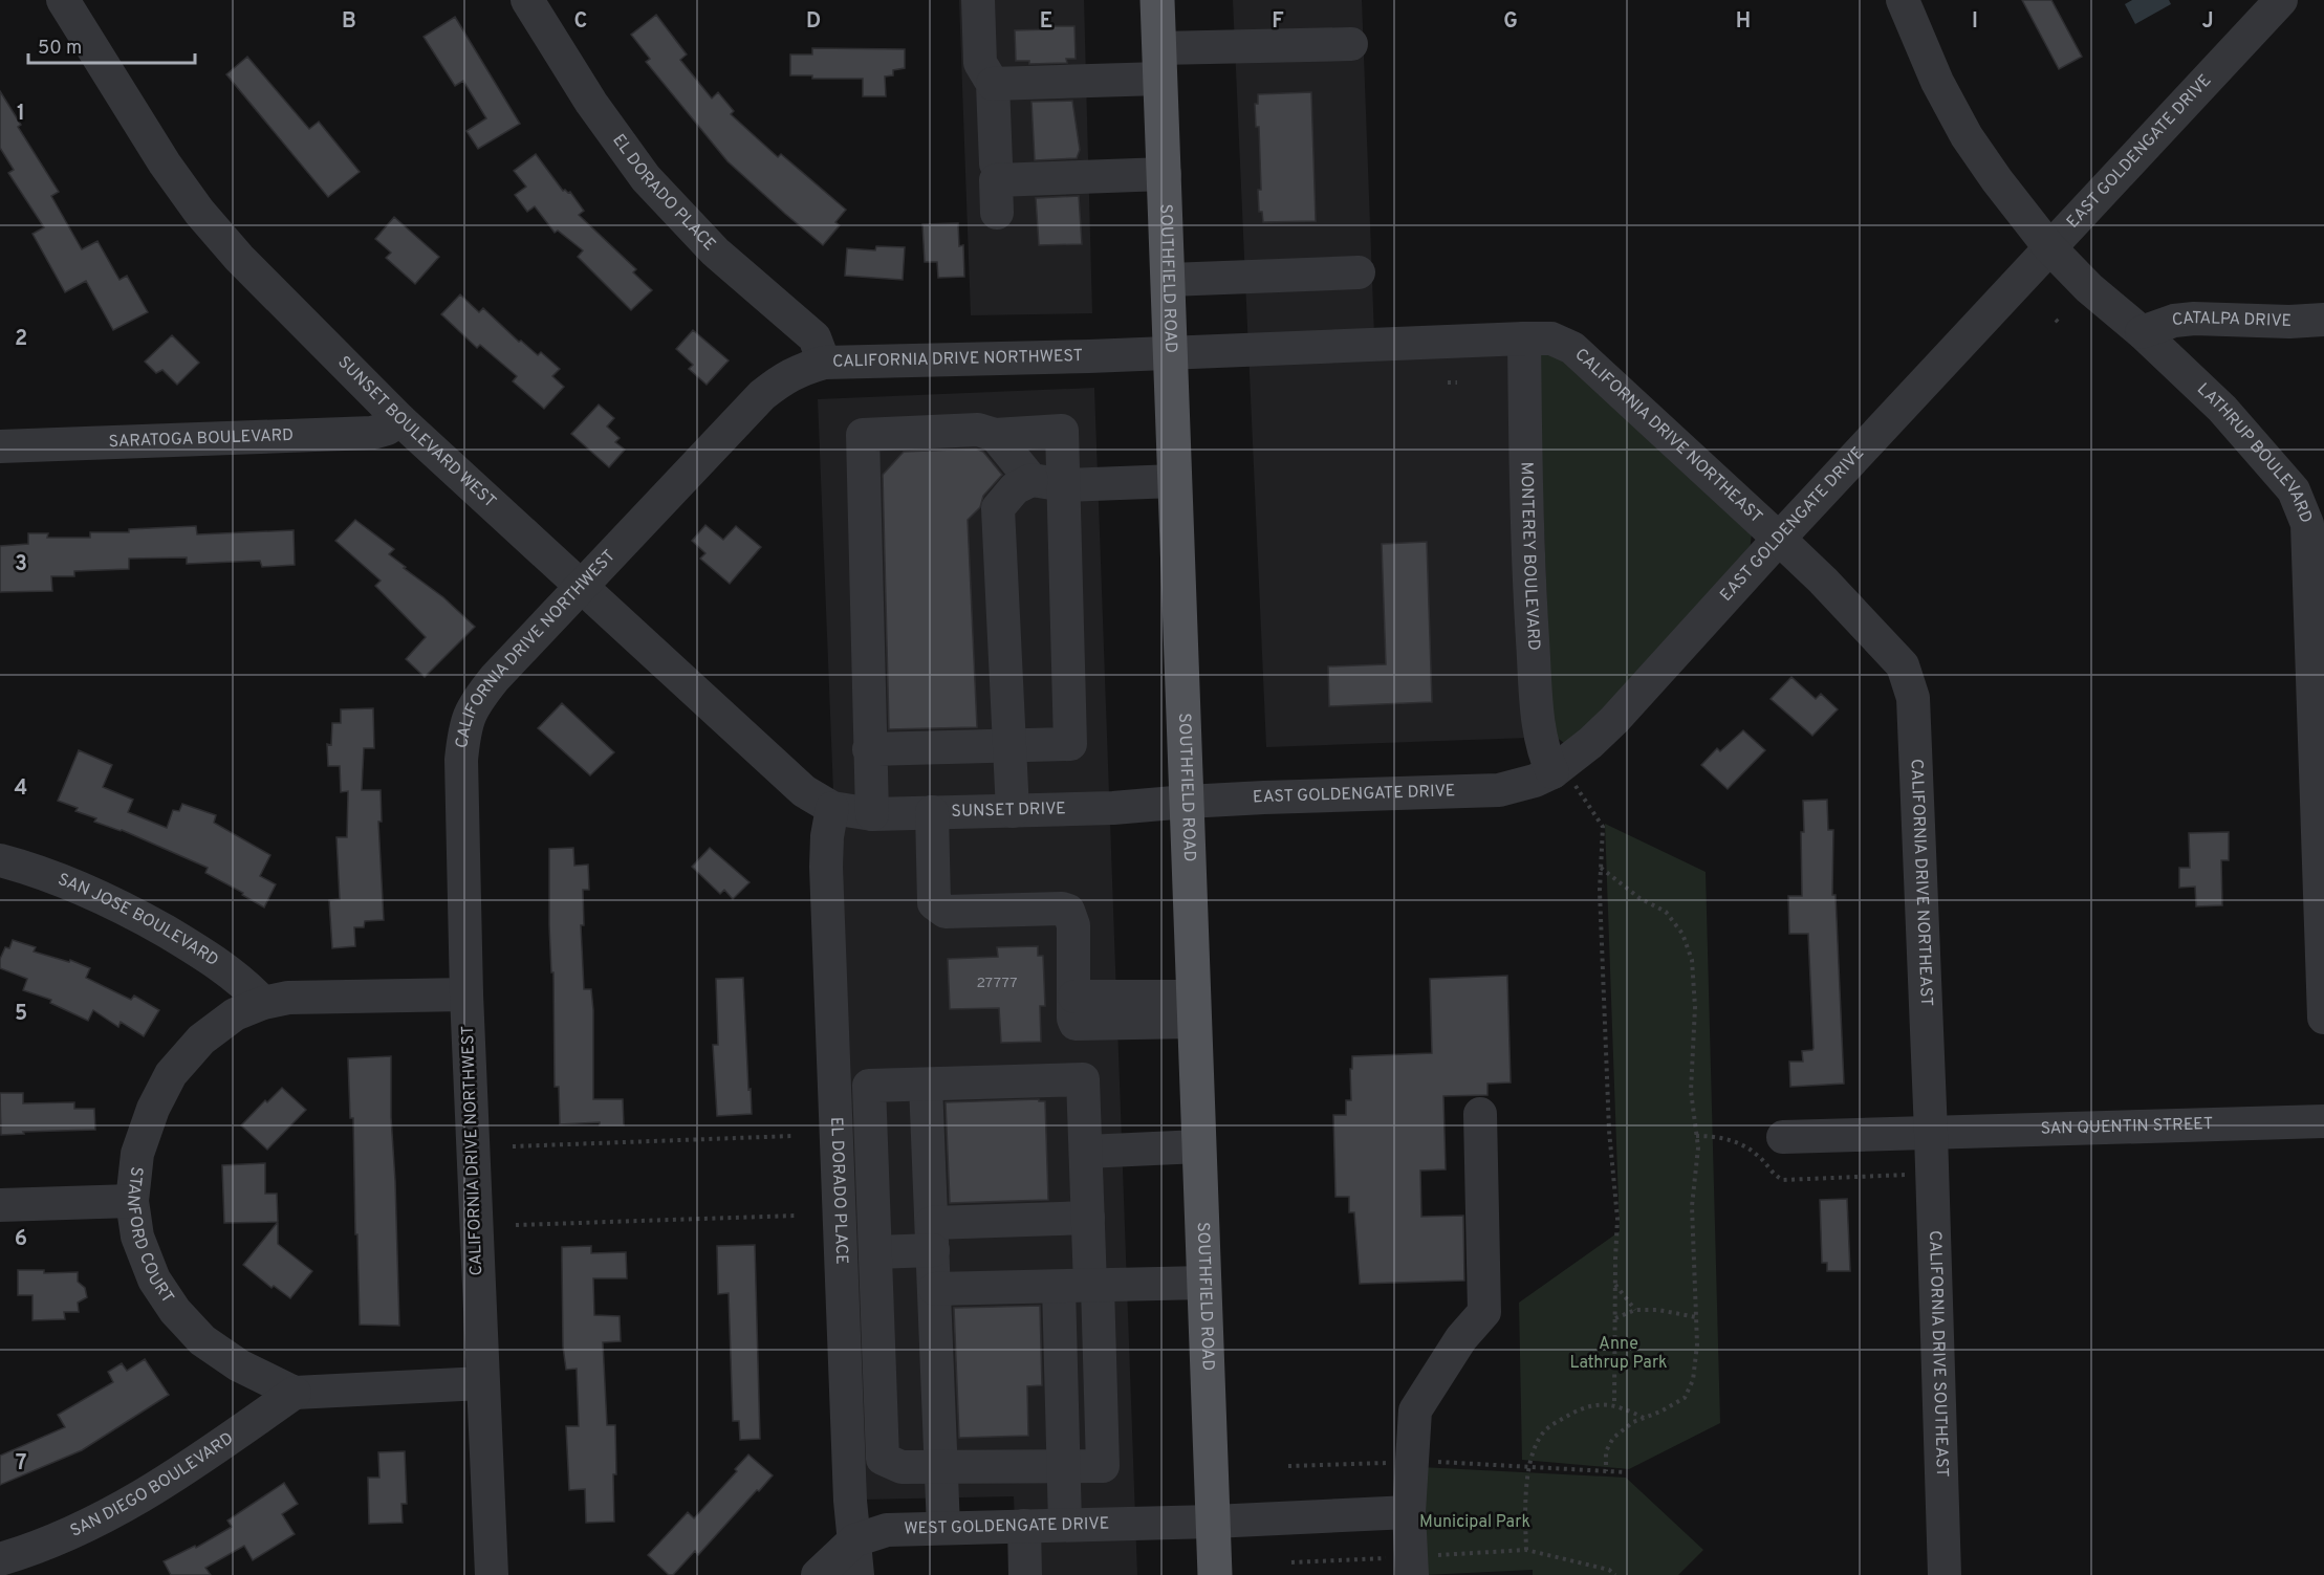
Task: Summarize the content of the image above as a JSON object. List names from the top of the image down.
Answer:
{
  "streets": {
    "main road": ["SOUTHFIELD ROAD"],
    "street": [
      "EAST GOLDENGATE DRIVE",
      "EL DORADO PLACE",
      "CATALPA DRIVE",
      "CALIFORNIA DRIVE NORTHWEST",
      "SUNSET BOULEVARD WEST",
      "CALIFORNIA DRIVE NORTHEAST",
      "SARATOGA BOULEVARD",
      "LATHRUP BOULEVARD",
      "MONTEREY BOULEVARD",
      "SUNSET DRIVE",
      "SAN JOSE BOULEVARD",
      "SAN QUENTIN STREET",
      "STANFORD COURT",
      "CALIFORNIA DRIVE SOUTHEAST",
      "SAN DIEGO BOULEVARD",
      "WEST GOLDENGATE DRIVE"
    ]
  },
  "crossings": [
    ["EAST GOLDENGATE DRIVE", "SOUTHFIELD ROAD"],
    ["EAST GOLDENGATE DRIVE", "CALIFORNIA DRIVE NORTHEAST"],
    ["EAST GOLDENGATE DRIVE", "LATHRUP BOULEVARD"],
    ["EAST GOLDENGATE DRIVE", "MONTEREY BOULEVARD"],
    ["EAST GOLDENGATE DRIVE", "SUNSET DRIVE"],
    ["EL DORADO PLACE", "CALIFORNIA DRIVE NORTHWEST"],
    ["EL DORADO PLACE", "SUNSET BOULEVARD WEST"],
    ["EL DORADO PLACE", "SUNSET DRIVE"],
    ["EL DORADO PLACE", "WEST GOLDENGATE DRIVE"],
    ["SOUTHFIELD ROAD", "CALIFORNIA DRIVE NORTHWEST"],
    ["SOUTHFIELD ROAD", "CALIFORNIA DRIVE NORTHEAST"],
    ["SOUTHFIELD ROAD", "SUNSET DRIVE"],
    ["SOUTHFIELD ROAD", "WEST GOLDENGATE DRIVE"],
    ["CATALPA DRIVE", "LATHRUP BOULEVARD"],
    ["CALIFORNIA DRIVE NORTHWEST", "SUNSET BOULEVARD WEST"],
    ["CALIFORNIA DRIVE NORTHWEST", "CALIFORNIA DRIVE NORTHEAST"],
    ["CALIFORNIA DRIVE NORTHWEST", "STANFORD COURT"],
    ["SUNSET BOULEVARD WEST", "SARATOGA BOULEVARD"],
    ["SUNSET BOULEVARD WEST", "SUNSET DRIVE"],
    ["CALIFORNIA DRIVE NORTHEAST", "MONTEREY BOULEVARD"],
    ["CALIFORNIA DRIVE NORTHEAST", "SAN QUENTIN STREET"],
    ["CALIFORNIA DRIVE NORTHEAST", "CALIFORNIA DRIVE SOUTHEAST"],
    ["SAN JOSE BOULEVARD", "STANFORD COURT"],
    ["SAN QUENTIN STREET", "CALIFORNIA DRIVE SOUTHEAST"],
    ["STANFORD COURT", "SAN DIEGO BOULEVARD"]
  ],
  "parks": ["Anne Lathrup Park", "Municipal Park"],
  "house_numbers": ["27777"],
  "scale_bar": "50 m",
  "grid": {
    "columns": [
      "B",
      "C",
      "D",
      "E",
      "F",
      "G",
      "H",
      "I",
      "J"
    ],
    "rows": [
      "1",
      "2",
      "3",
      "4",
      "5",
      "6",
      "7"
    ]
  }
}
